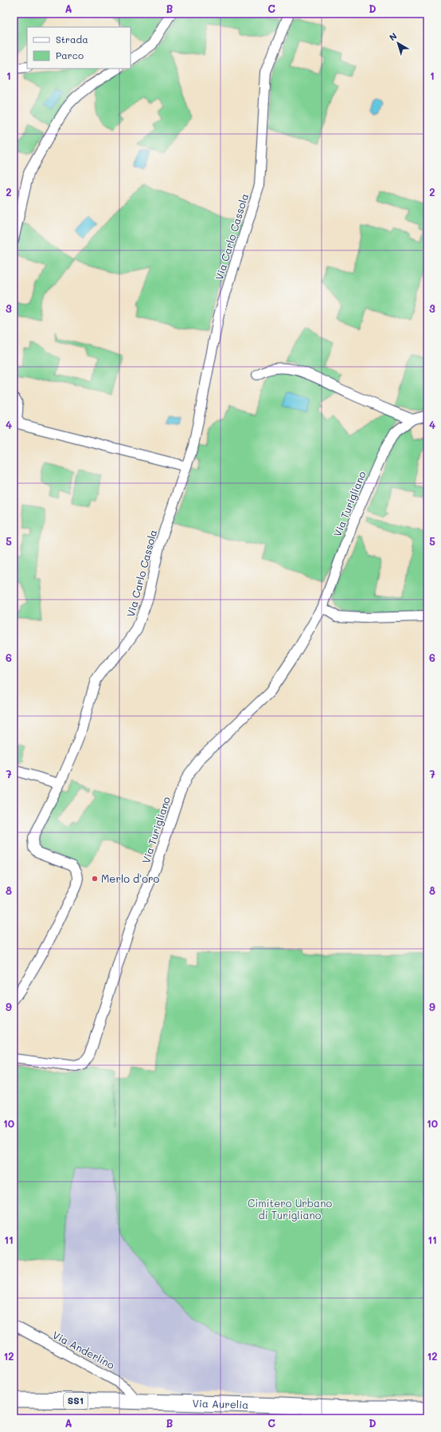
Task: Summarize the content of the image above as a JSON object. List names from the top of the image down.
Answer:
{
  "streets": {
    "main road": ["SS1", "Via Aurelia"],
    "street": ["Via Carlo Cassola", "Via Turigliano", "Via Anderlino"]
  },
  "crossings": [
    ["Via Anderlino", "Via Aurelia"]
  ],
  "parks": ["Cimitero Urbano di Turigliano"],
  "places": ["Merlo d'oro"],
  "legend": ["Strada", "Parco"],
  "north": "top left",
  "grid": {
    "columns": [
      "A",
      "B",
      "C",
      "D"
    ],
    "rows": [
      "1",
      "2",
      "3",
      "4",
      "5",
      "6",
      "7",
      "8",
      "9",
      "10",
      "11",
      "12"
    ]
  }
}
